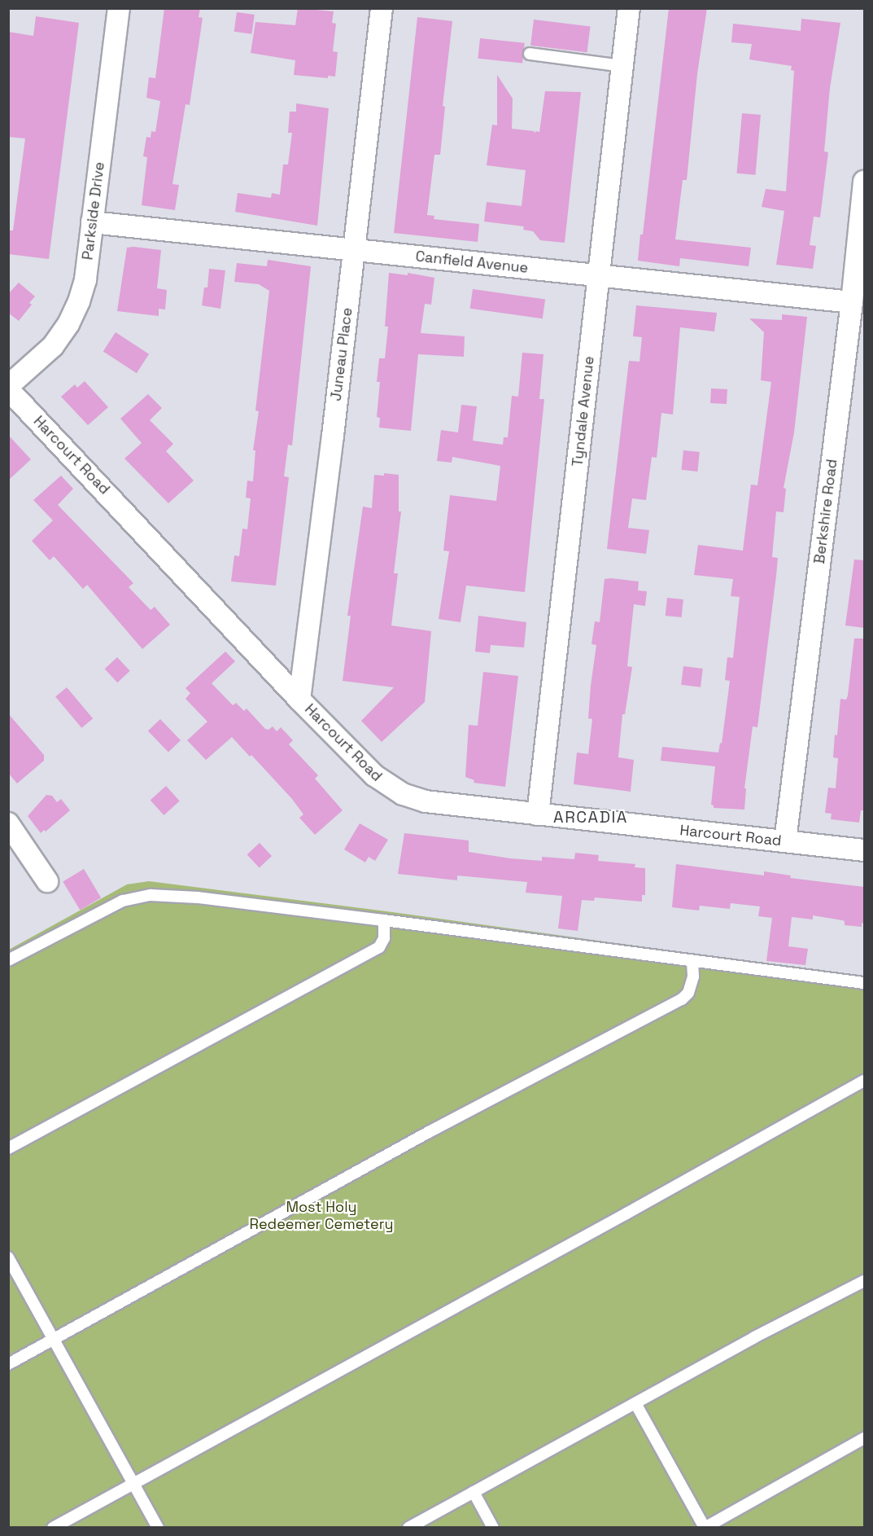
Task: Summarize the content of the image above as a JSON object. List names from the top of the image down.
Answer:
{
  "streets": {
    "street": [
      "Parkside Drive",
      "Canfield Avenue",
      "Juneau Place",
      "Tyndale Avenue",
      "Harcourt Road",
      "Berkshire Road"
    ]
  },
  "crossings": [
    ["Parkside Drive", "Canfield Avenue"],
    ["Canfield Avenue", "Juneau Place"],
    ["Canfield Avenue", "Tyndale Avenue"],
    ["Canfield Avenue", "Berkshire Road"],
    ["Juneau Place", "Harcourt Road"],
    ["Tyndale Avenue", "Harcourt Road"],
    ["Harcourt Road", "Berkshire Road"]
  ],
  "districts": ["ARCADIA"],
  "parks": ["Most Holy Redeemer Cemetery"]
}
